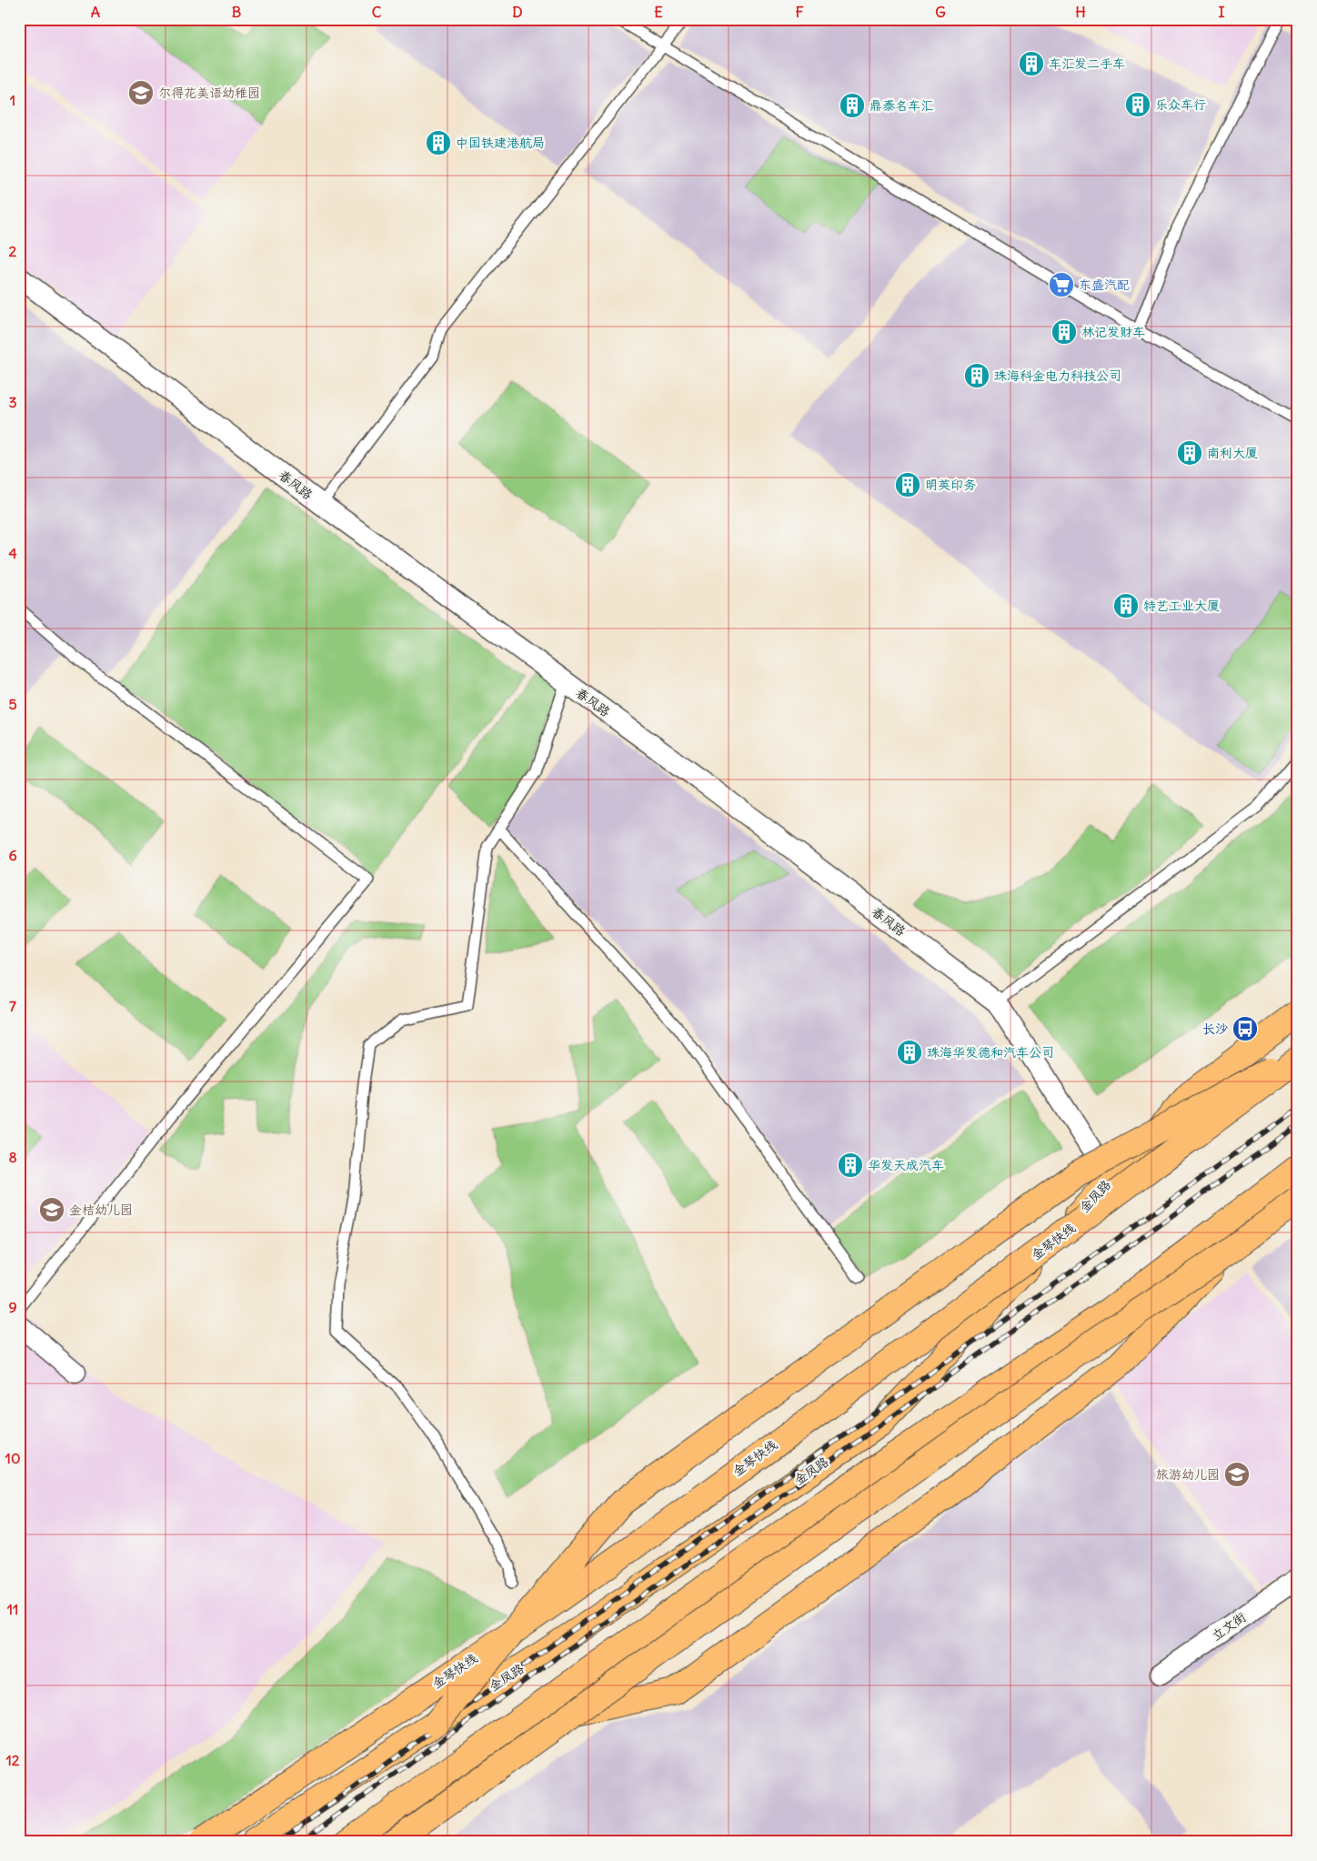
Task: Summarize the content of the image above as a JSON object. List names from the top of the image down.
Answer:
{
  "streets": {
    "main road": ["金凤路", "金琴快线"],
    "street": ["春风路", "立文街"]
  },
  "crossings": [
    ["春风路", "金凤路"]
  ],
  "places": {
    "building": [
      "车汇发二手车",
      "乐众车行",
      "鼎泰名车汇",
      "中国铁建港航局",
      "林记发财车",
      "珠海科金电力科技公司",
      "南利大厦",
      "明英印务",
      "特艺工业大厦",
      "珠海华发德和汽车公司",
      "华发天成汽车"
    ],
    "school or university": ["尔得花美语幼稚园", "金桔幼儿园", "旅游幼儿园"],
    "supermarket": ["东盛汽配"],
    "bus stop": ["长沙"]
  },
  "grid": {
    "columns": [
      "A",
      "B",
      "C",
      "D",
      "E",
      "F",
      "G",
      "H",
      "I"
    ],
    "rows": [
      "1",
      "2",
      "3",
      "4",
      "5",
      "6",
      "7",
      "8",
      "9",
      "10",
      "11",
      "12"
    ]
  }
}
